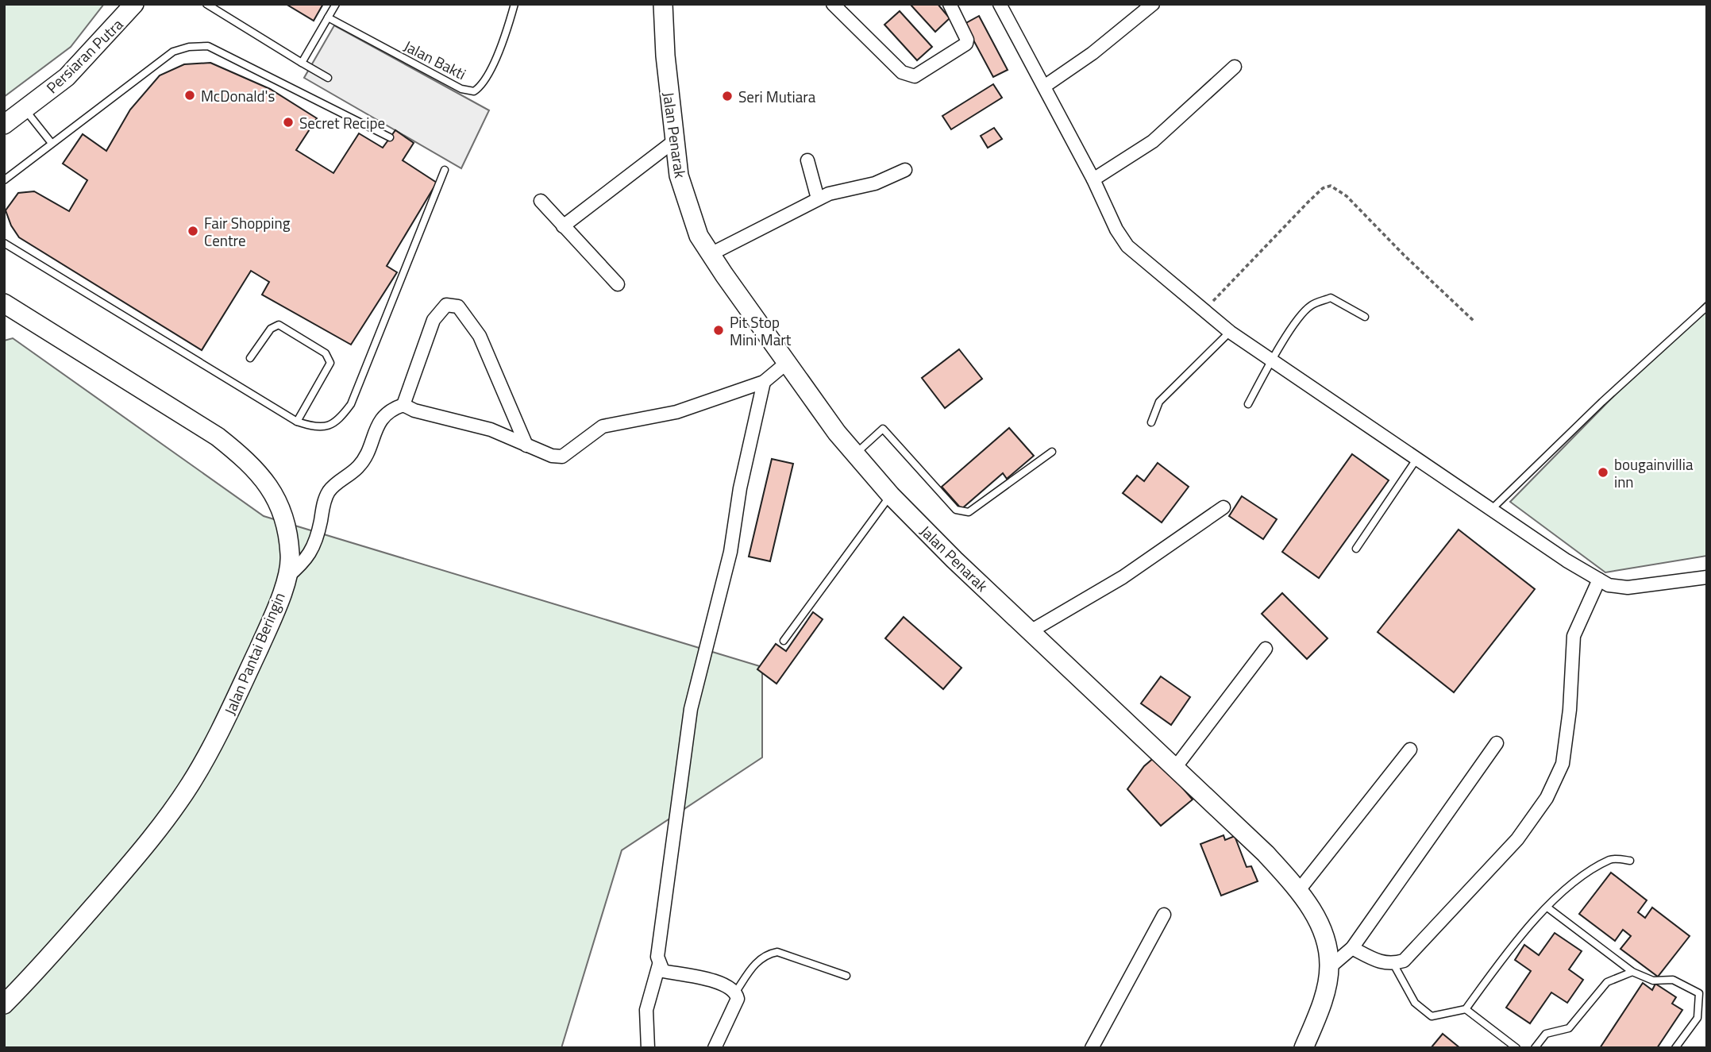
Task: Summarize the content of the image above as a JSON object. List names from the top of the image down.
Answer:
{
  "streets": {
    "street": ["Persiaran Putra", "Jalan Penarak", "Jalan Pantai Beringin"],
    "lane": ["Jalan Bakti"]
  },
  "places": [
    "McDonald's",
    "Seri Mutiara",
    "Secret Recipe",
    "Fair Shopping Centre",
    "Pit Stop Mini Mart",
    "bougainvillia inn"
  ]
}
